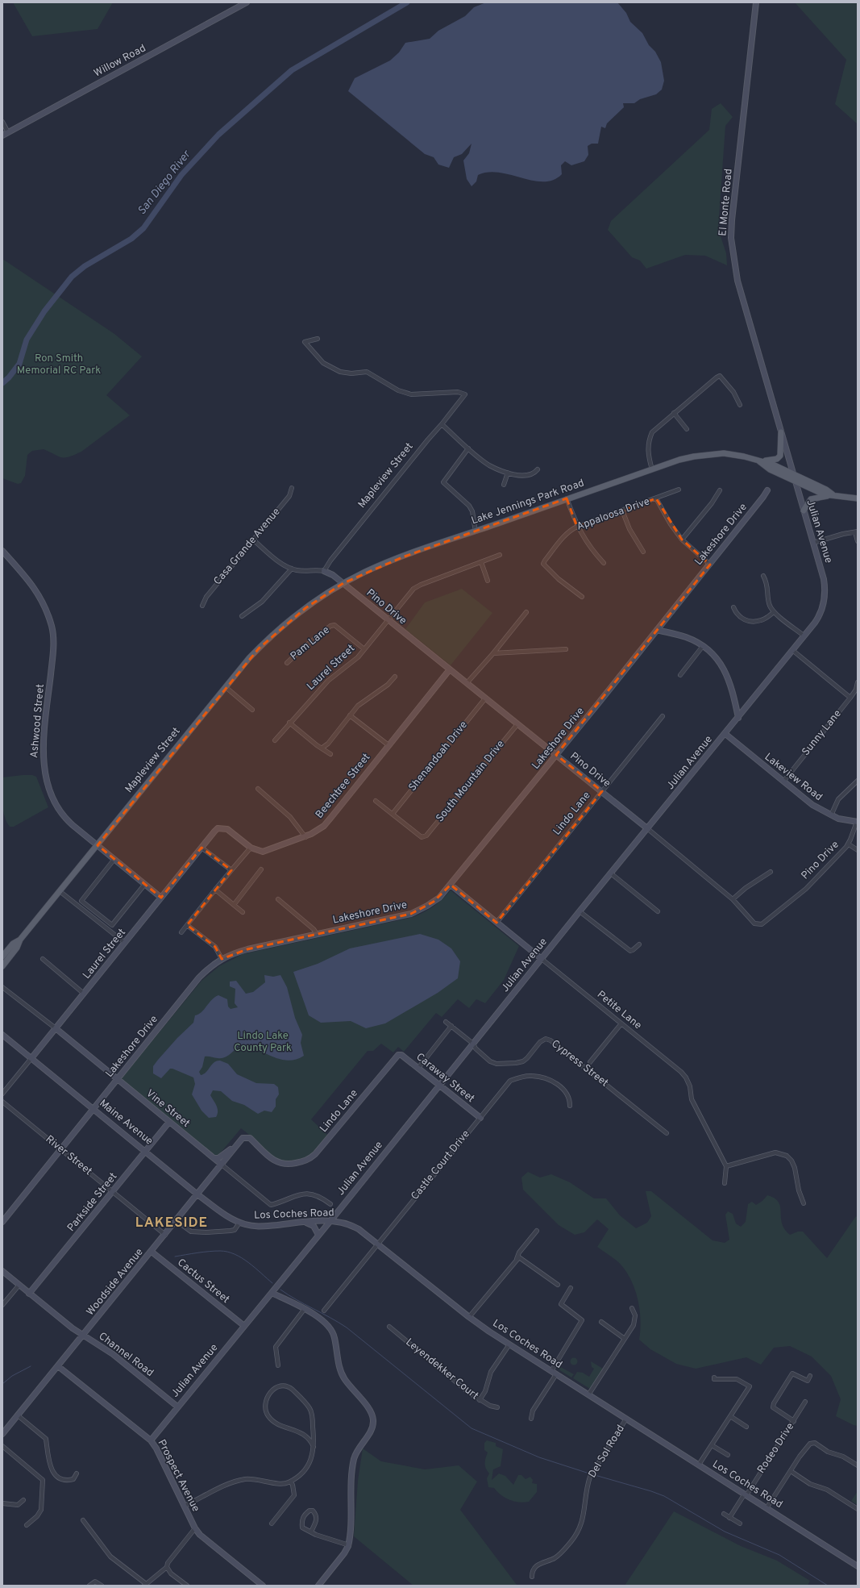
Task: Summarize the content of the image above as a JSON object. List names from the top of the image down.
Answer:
{
  "streets": {
    "main road": ["Mapleview Street", "Lake Jennings Park Road"],
    "street": [
      "Willow Road",
      "El Monte Road",
      "Appaloosa Drive",
      "Julian Avenue",
      "Lakeshore Drive",
      "Casa Grande Avenue",
      "Pino Drive",
      "Pam Lane",
      "Laurel Street",
      "Ashwood Street",
      "Sunny Lane",
      "Shenandoah Drive",
      "Lakeview Road",
      "South Mountain Drive",
      "Beechtree Street",
      "Lindo Lane",
      "Petite Lane",
      "Cypress Street",
      "Caraway Street",
      "Vine Street",
      "Maine Avenue",
      "River Street",
      "Castle Court Drive",
      "Parkside Street",
      "Los Coches Road",
      "Cactus Street",
      "Woodside Avenue",
      "Channel Road",
      "Leyendekker Court",
      "Rodeo Drive",
      "Del Sol Road",
      "Prospect Avenue"
    ]
  },
  "crossings": [
    ["El Monte Road", "Lake Jennings Park Road"],
    ["El Monte Road", "Julian Avenue"],
    ["Mapleview Street", "Lake Jennings Park Road"],
    ["Mapleview Street", "Pino Drive"],
    ["Mapleview Street", "Ashwood Street"],
    ["Lake Jennings Park Road", "Julian Avenue"],
    ["Lake Jennings Park Road", "Pino Drive"],
    ["Julian Avenue", "Pino Drive"],
    ["Julian Avenue", "Lakeview Road"],
    ["Julian Avenue", "Petite Lane"],
    ["Julian Avenue", "Cypress Street"],
    ["Julian Avenue", "Caraway Street"],
    ["Julian Avenue", "Los Coches Road"],
    ["Julian Avenue", "Cactus Street"],
    ["Julian Avenue", "Channel Road"],
    ["Julian Avenue", "Prospect Avenue"],
    ["Lakeshore Drive", "Pino Drive"],
    ["Lakeshore Drive", "Petite Lane"],
    ["Lakeshore Drive", "Vine Street"],
    ["Lakeshore Drive", "Maine Avenue"],
    ["Lakeshore Drive", "River Street"],
    ["Casa Grande Avenue", "Pino Drive"],
    ["Pino Drive", "Laurel Street"],
    ["Pino Drive", "Shenandoah Drive"],
    ["Pino Drive", "Lakeview Road"],
    ["Pino Drive", "South Mountain Drive"],
    ["Pino Drive", "Beechtree Street"],
    ["Pino Drive", "Lindo Lane"],
    ["Pam Lane", "Laurel Street"],
    ["Laurel Street", "Ashwood Street"],
    ["Laurel Street", "Beechtree Street"],
    ["Laurel Street", "Vine Street"],
    ["Laurel Street", "Maine Avenue"],
    ["Sunny Lane", "Lakeview Road"],
    ["Shenandoah Drive", "South Mountain Drive"],
    ["Lindo Lane", "Petite Lane"],
    ["Lindo Lane", "Caraway Street"],
    ["Lindo Lane", "Woodside Avenue"],
    ["Caraway Street", "Castle Court Drive"],
    ["Vine Street", "Parkside Street"],
    ["Vine Street", "Woodside Avenue"],
    ["Maine Avenue", "Parkside Street"],
    ["Maine Avenue", "Los Coches Road"],
    ["Maine Avenue", "Woodside Avenue"],
    ["River Street", "Parkside Street"],
    ["River Street", "Woodside Avenue"],
    ["Castle Court Drive", "Los Coches Road"],
    ["Parkside Street", "Channel Road"],
    ["Los Coches Road", "Woodside Avenue"],
    ["Los Coches Road", "Rodeo Drive"],
    ["Los Coches Road", "Del Sol Road"],
    ["Cactus Street", "Woodside Avenue"],
    ["Woodside Avenue", "Channel Road"],
    ["Woodside Avenue", "Prospect Avenue"]
  ],
  "districts": ["LAKESIDE"],
  "water": ["San Diego River"],
  "parks": ["Ron Smith Memorial RC Park", "Lindo Lake County Park"]
}
